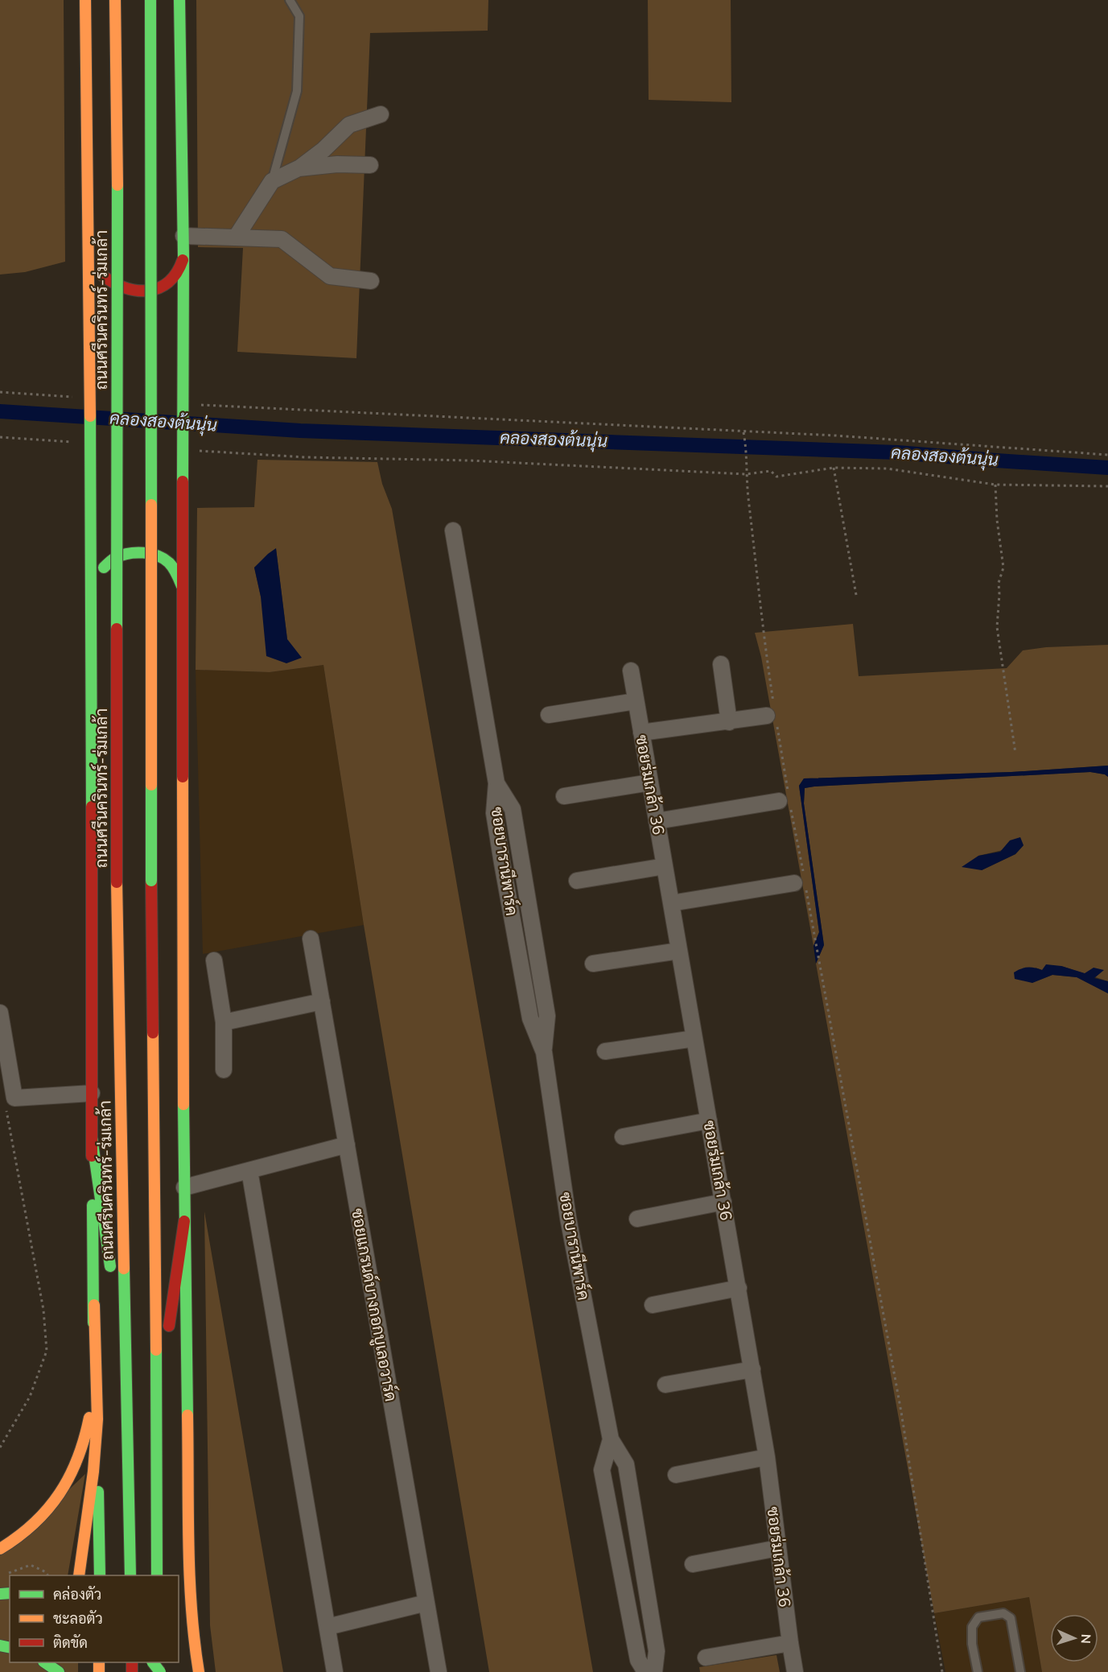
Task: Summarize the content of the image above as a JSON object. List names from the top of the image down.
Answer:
{
  "streets": {
    "main road": ["ถนนศรีนครินทร์-ร่มเกล้า"],
    "street": ["ซอยร่มเกล้า 36", "ซอยบารานีพาร์ค", "ซอยแกรนด์บางกอกบูเลอวาร์ด"]
  },
  "water": ["คลองสองต้นนุ่น"],
  "legend": ["คล่องตัว", "ชะลอตัว", "ติดขัด"],
  "north": "right"
}
